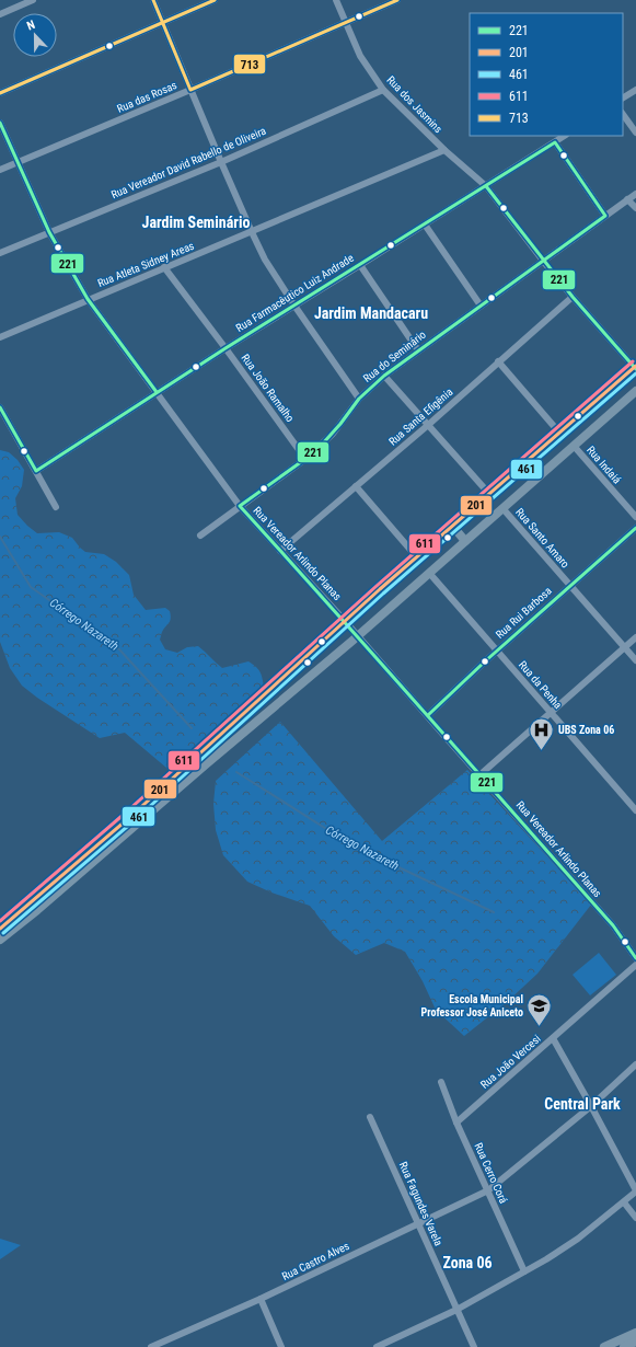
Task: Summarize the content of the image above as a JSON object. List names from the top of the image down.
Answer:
{
  "streets": {
    "street": [
      "Rua das Rosas",
      "Rua dos Jasmins",
      "Rua Vereador David Rabello de Oliveira",
      "Rua Atleta Sidney Areas",
      "Rua Farmacêutico Luiz Andrade",
      "Rua do Seminário",
      "Rua João Ramalho",
      "Rua Santa Efigênia",
      "Rua Indaiá",
      "Rua Santo Amaro",
      "Rua Vereador Arlindo Planas",
      "Rua Rui Barbosa",
      "Rua da Penha",
      "Rua João Vercesi",
      "Rua Cerro Corá",
      "Rua Fagundes Varela",
      "Rua Castro Alves"
    ]
  },
  "crossings": [
    ["Rua das Rosas", "Rua dos Jasmins"],
    ["Rua das Rosas", "Rua Vereador Arlindo Planas"],
    ["Rua dos Jasmins", "Rua Vereador David Rabello de Oliveira"],
    ["Rua dos Jasmins", "Rua Atleta Sidney Areas"],
    ["Rua dos Jasmins", "Rua Farmacêutico Luiz Andrade"],
    ["Rua dos Jasmins", "Rua do Seminário"],
    ["Rua dos Jasmins", "Rua Santa Efigênia"],
    ["Rua Vereador David Rabello de Oliveira", "Rua Vereador Arlindo Planas"],
    ["Rua Atleta Sidney Areas", "Rua João Ramalho"],
    ["Rua Atleta Sidney Areas", "Rua Vereador Arlindo Planas"],
    ["Rua Farmacêutico Luiz Andrade", "Rua João Ramalho"],
    ["Rua Farmacêutico Luiz Andrade", "Rua Vereador Arlindo Planas"],
    ["Rua do Seminário", "Rua João Ramalho"],
    ["Rua do Seminário", "Rua Vereador Arlindo Planas"],
    ["Rua Santa Efigênia", "Rua Vereador Arlindo Planas"],
    ["Rua Santo Amaro", "Rua Rui Barbosa"],
    ["Rua Vereador Arlindo Planas", "Rua Rui Barbosa"],
    ["Rua Rui Barbosa", "Rua da Penha"],
    ["Rua João Vercesi", "Rua Cerro Corá"],
    ["Rua Cerro Corá", "Rua Castro Alves"],
    ["Rua Fagundes Varela", "Rua Castro Alves"]
  ],
  "districts": [
    "Jardim Seminário",
    "Jardim Mandacaru",
    "Central Park",
    "Zona 06"
  ],
  "water": ["Córrego Nazareth"],
  "places": {
    "hospital": ["UBS Zona 06"],
    "school or university": ["Escola Municipal Professor José Aniceto"]
  },
  "lines": [
    "transit line 713",
    "transit line 221",
    "transit line 611",
    "transit line 201",
    "transit line 461"
  ],
  "legend": [
    "221",
    "201",
    "461",
    "611",
    "713"
  ],
  "north": "top"
}
